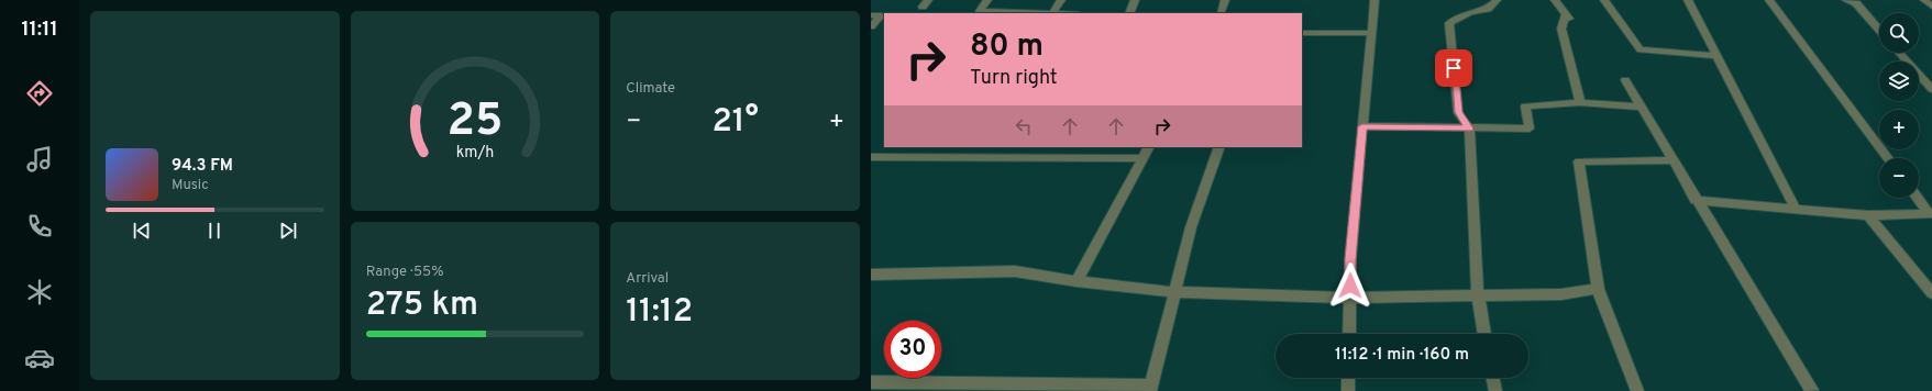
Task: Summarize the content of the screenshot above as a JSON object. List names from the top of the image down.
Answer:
{
  "page": {
    "tabs": "11:11",
    "tile": [
      "Climate",
      ["Range · 55%", "275 km"],
      ["Arrival", "11:12"]
    ],
    "map_buttons": ["+", "−"],
    "turn": ["80 m", "Turn right"],
    "heat": ["−", "21°", "+"],
    "song": ["94.3 FM", "Music"],
    "limit": "30",
    "trip": "11:12 · 1 min · 160 m",
    "gauge": ["25", "km/h"]
  }
}
